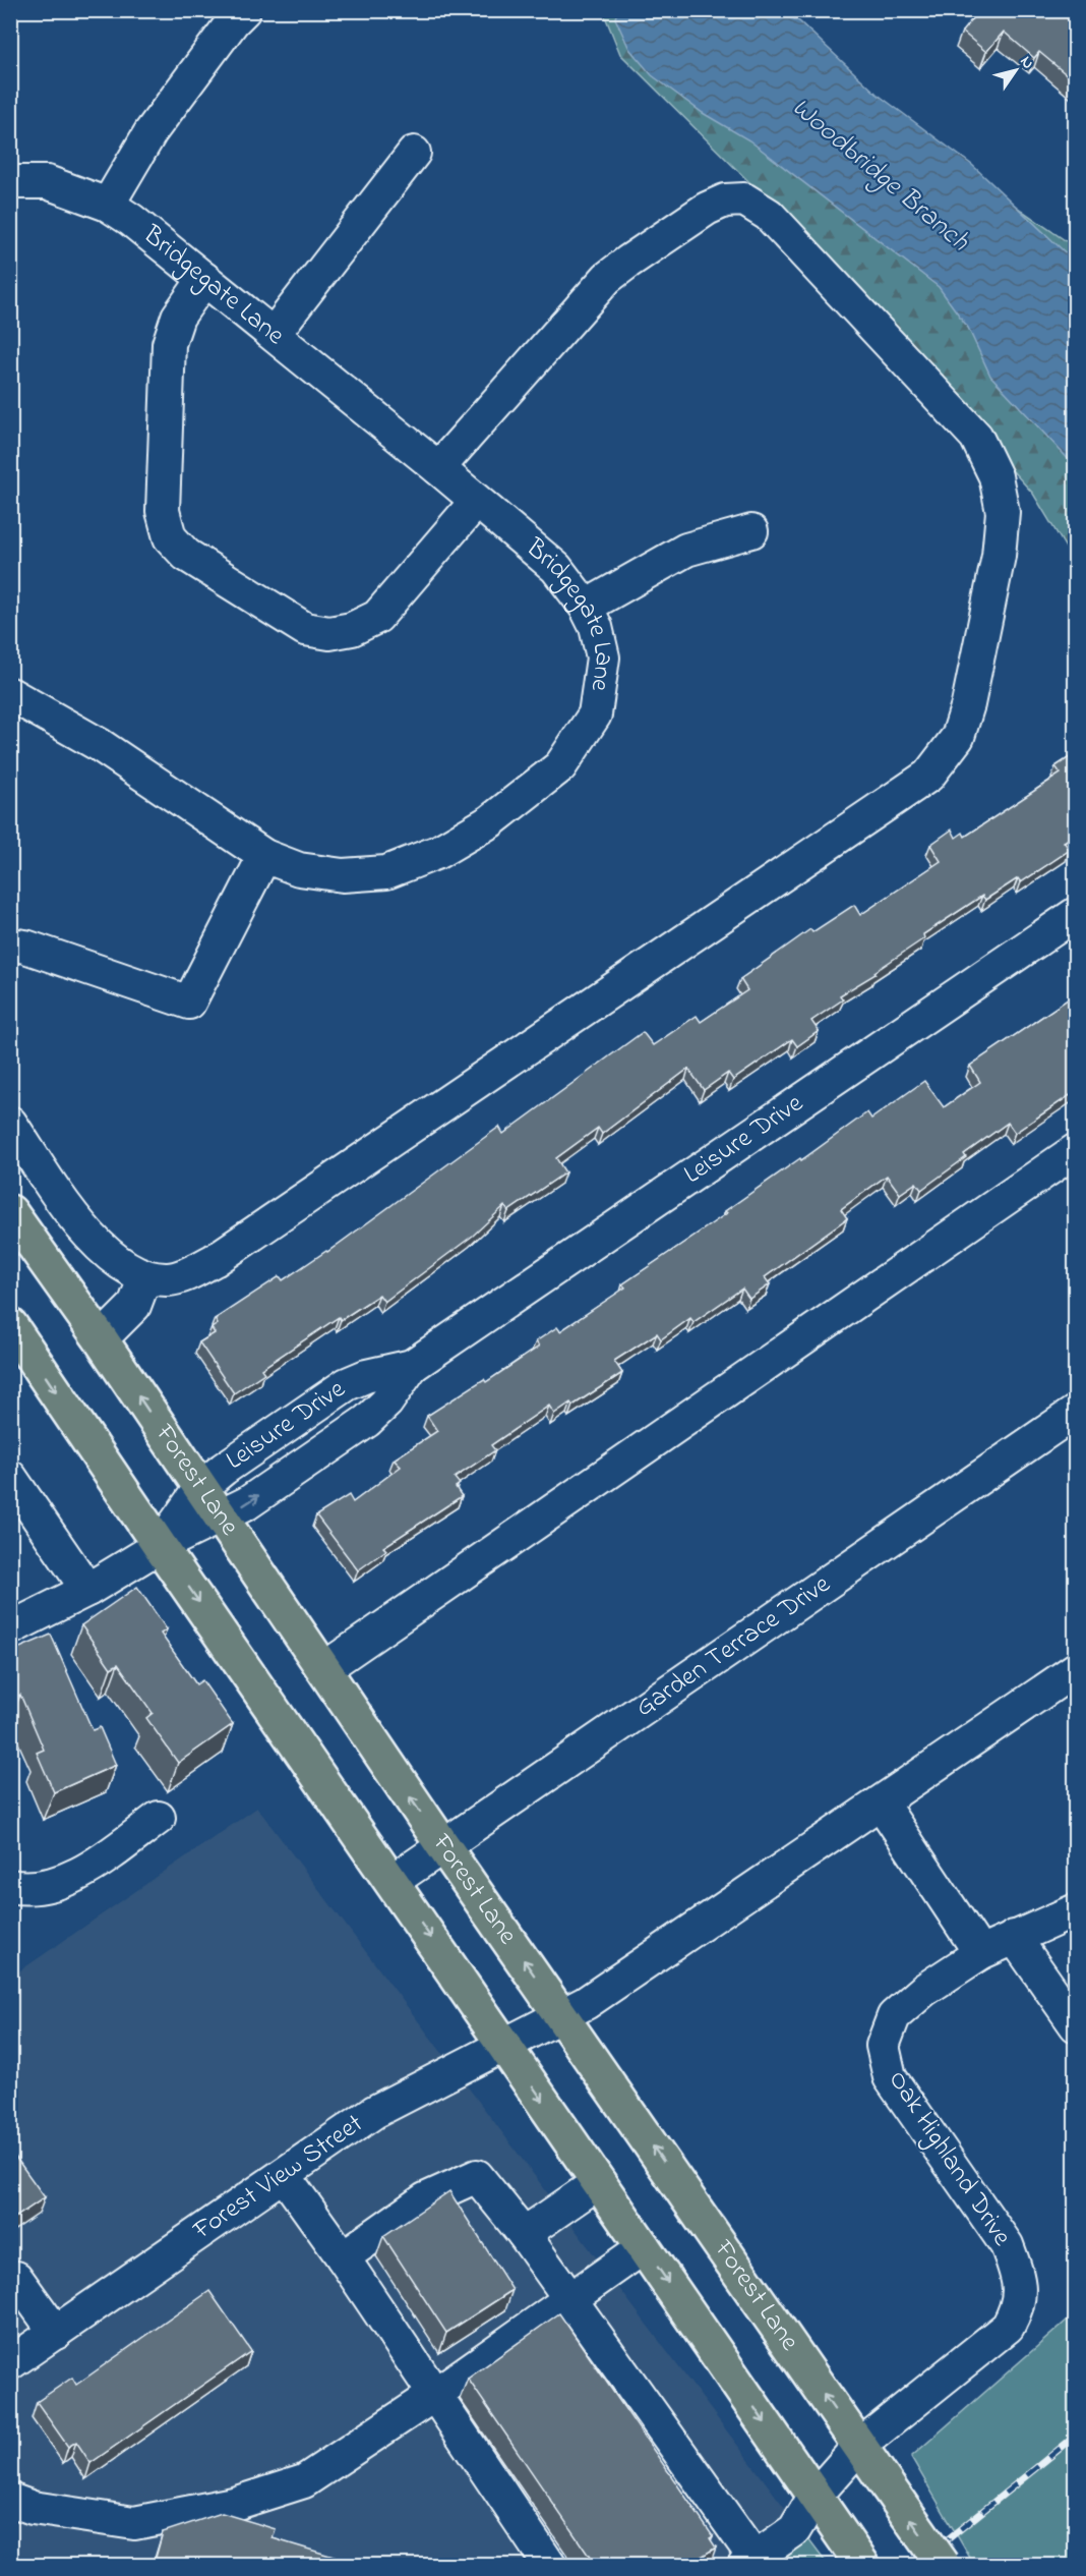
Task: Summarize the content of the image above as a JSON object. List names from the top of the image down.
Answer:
{
  "streets": {
    "main road": ["Forest Lane"],
    "street": [
      "Bridgegate Lane",
      "Leisure Drive",
      "Garden Terrace Drive",
      "Oak Highland Drive",
      "Forest View Street"
    ]
  },
  "crossings": [
    ["Leisure Drive", "Forest Lane"],
    ["Forest Lane", "Garden Terrace Drive"],
    ["Forest Lane", "Oak Highland Drive"],
    ["Forest Lane", "Forest View Street"]
  ],
  "water": ["Woodbridge Branch"],
  "north": "top right"
}
